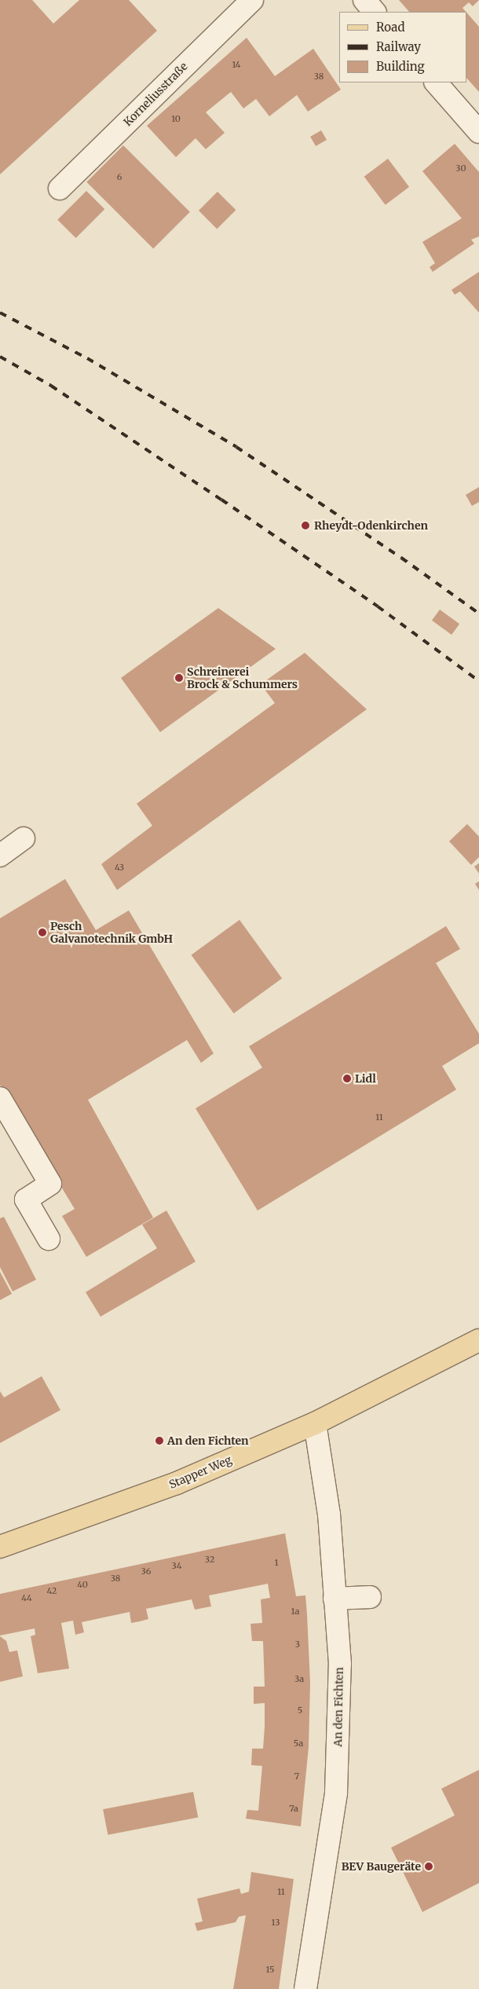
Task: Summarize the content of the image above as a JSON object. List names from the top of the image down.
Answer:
{
  "streets": {
    "main road": ["Stapper Weg"],
    "street": ["Korneliusstraße", "An den Fichten"]
  },
  "crossings": [
    ["Stapper Weg", "An den Fichten"]
  ],
  "places": [
    "Rheydt-Odenkirchen",
    "Schreinerei Brock & Schummers",
    "Pesch Galvanotechnik GmbH",
    "Lidl",
    "An den Fichten",
    "BEV Baugeräte"
  ],
  "house_numbers": [
    "14",
    "38",
    "10",
    "30",
    "6",
    "43",
    "11",
    "32",
    "1",
    "34",
    "36",
    "38",
    "40",
    "42",
    "44",
    "1a",
    "3",
    "3a",
    "5",
    "5a",
    "7",
    "7a",
    "11",
    "13",
    "15"
  ],
  "legend": ["Road", "Railway", "Building"]
}
